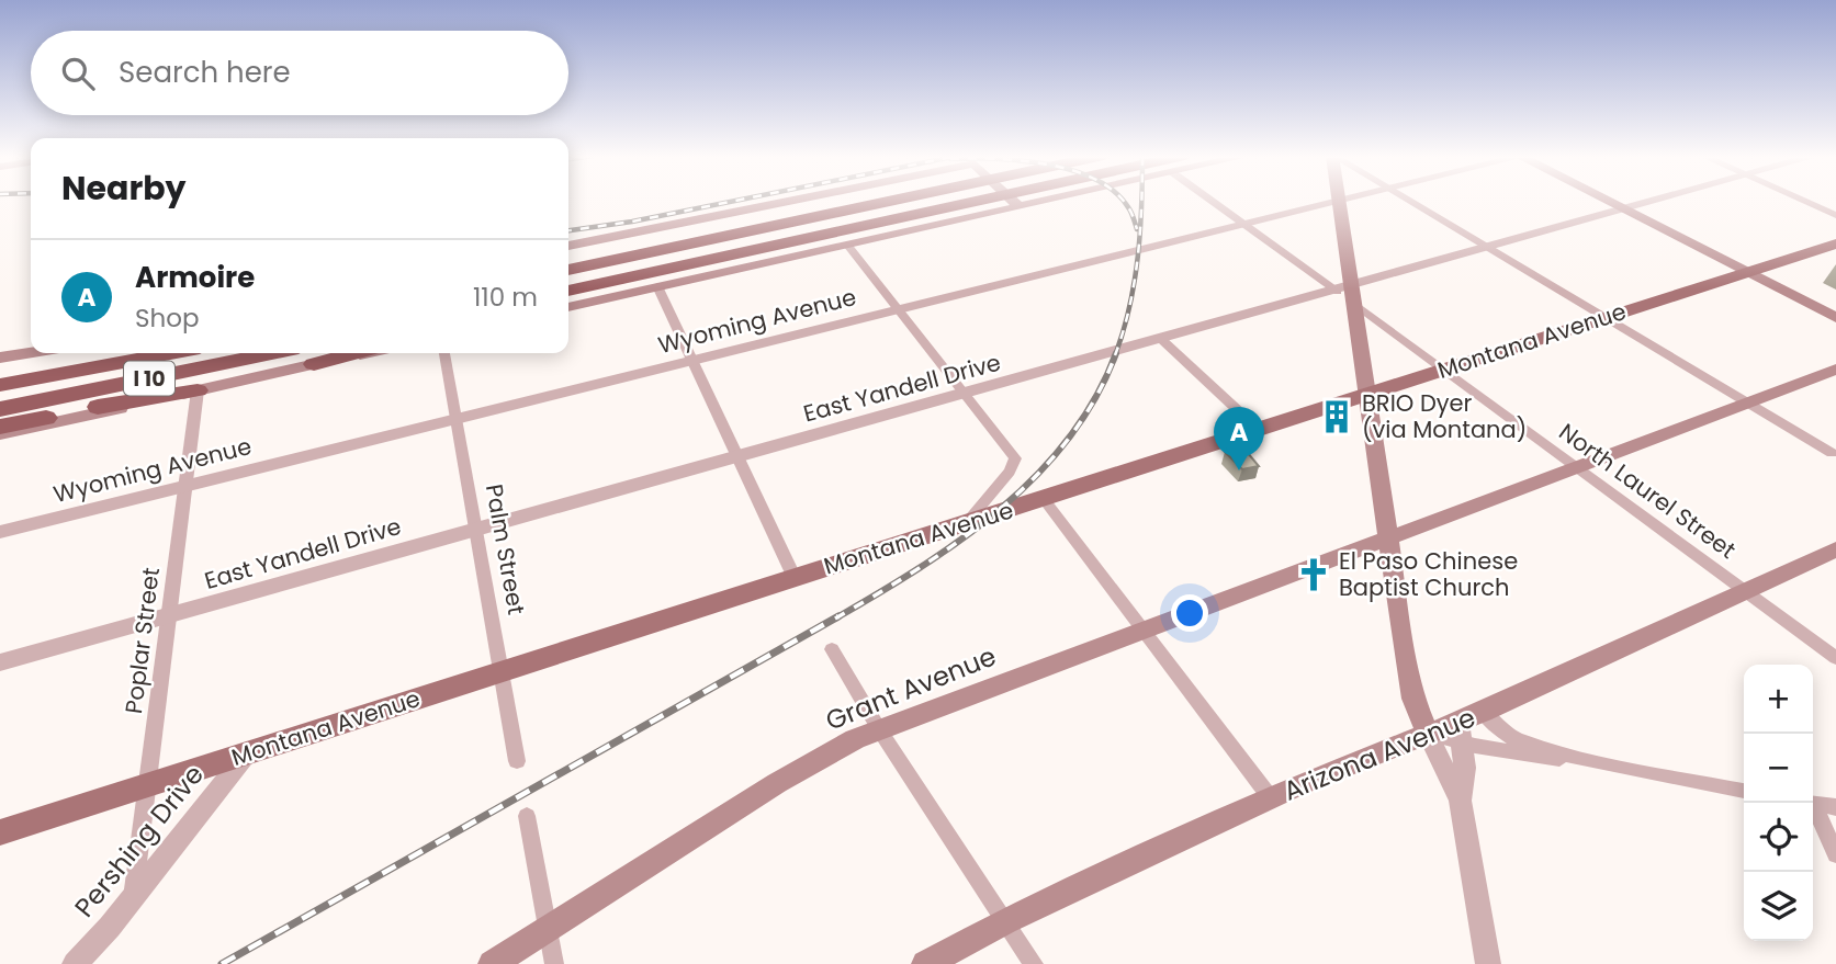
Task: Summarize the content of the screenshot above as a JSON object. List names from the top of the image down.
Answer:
{
  "streets": {
    "highway": ["I 10"],
    "main road": ["Montana Avenue", "Grant Avenue", "Arizona Avenue"],
    "street": [
      "Wyoming Avenue",
      "East Yandell Drive",
      "North Laurel Street",
      "Palm Street",
      "Poplar Street",
      "Pershing Drive"
    ]
  },
  "crossings": [
    ["Wyoming Avenue", "North Laurel Street"],
    ["Wyoming Avenue", "Palm Street"],
    ["Wyoming Avenue", "Poplar Street"],
    ["Montana Avenue", "North Laurel Street"],
    ["Montana Avenue", "Palm Street"],
    ["Montana Avenue", "Poplar Street"],
    ["Montana Avenue", "Pershing Drive"],
    ["East Yandell Drive", "North Laurel Street"],
    ["East Yandell Drive", "Palm Street"],
    ["East Yandell Drive", "Poplar Street"],
    ["North Laurel Street", "Grant Avenue"],
    ["North Laurel Street", "Arizona Avenue"],
    ["Poplar Street", "Pershing Drive"]
  ],
  "places": {
    "building": ["BRIO Dyer (via Montana)"],
    "church": ["El Paso Chinese Baptist Church"]
  },
  "page": {
    "search": "Search here",
    "heading": "Nearby",
    "list": [
      {
        "mark": "A",
        "name": "Armoire",
        "note": "Shop",
        "value": "110 m"
      }
    ],
    "pins": "A",
    "map_buttons": ["+", "−"]
  }
}
